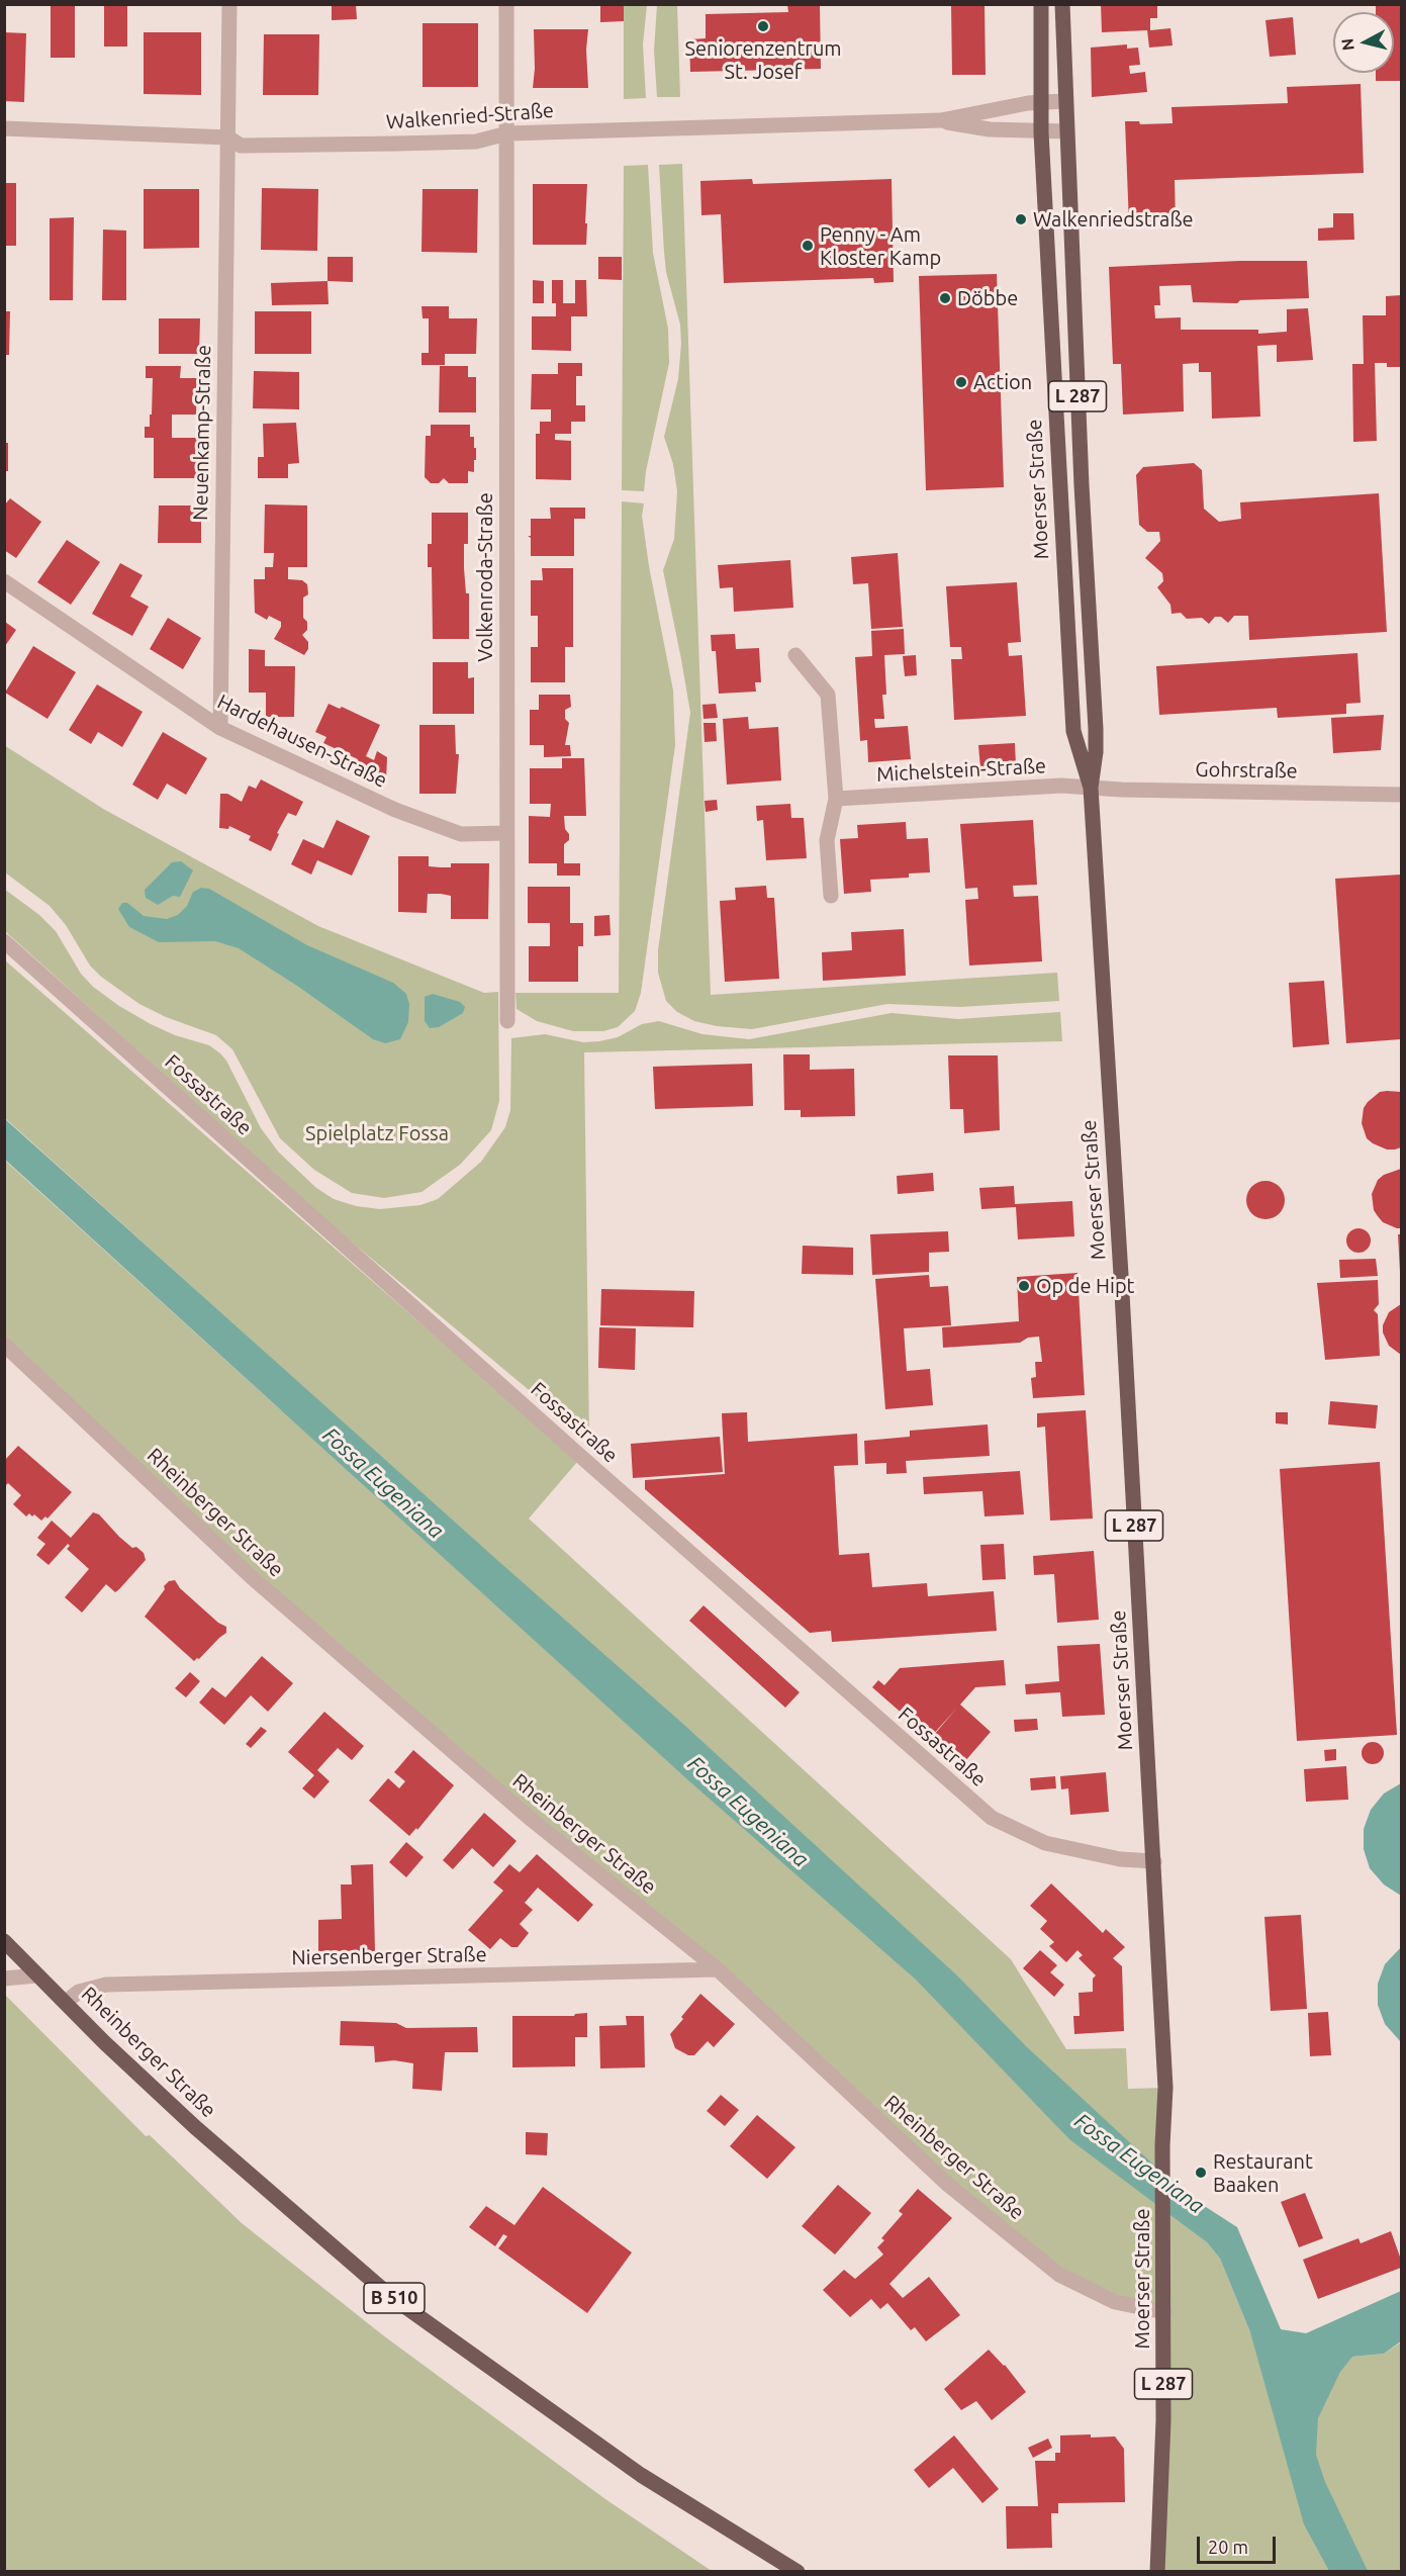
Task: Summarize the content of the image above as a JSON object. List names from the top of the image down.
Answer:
{
  "streets": {
    "main road": [
      "L 287",
      "Moerser Straße",
      "Rheinberger Straße",
      "B 510"
    ],
    "street": [
      "Walkenried-Straße",
      "Neuenkamp-Straße",
      "Volkenroda-Straße",
      "Hardehausen-Straße",
      "Michelstein-Straße",
      "Gohrstraße",
      "Fossastraße",
      "Niersenberger Straße"
    ]
  },
  "crossings": [
    ["Walkenried-Straße", "Neuenkamp-Straße"],
    ["Walkenried-Straße", "Moerser Straße"],
    ["Walkenried-Straße", "Volkenroda-Straße"],
    ["Neuenkamp-Straße", "Hardehausen-Straße"],
    ["Moerser Straße", "Michelstein-Straße"],
    ["Moerser Straße", "Gohrstraße"],
    ["Moerser Straße", "Fossastraße"],
    ["Moerser Straße", "Rheinberger Straße"],
    ["Volkenroda-Straße", "Hardehausen-Straße"],
    ["Michelstein-Straße", "Gohrstraße"],
    ["Rheinberger Straße", "Niersenberger Straße"]
  ],
  "water": ["Fossa Eugeniana"],
  "parks": ["Spielplatz Fossa"],
  "places": [
    "Seniorenzentrum St. Josef",
    "Walkenriedstraße",
    "Penny - Am Kloster Kamp",
    "Döbbe",
    "Action",
    "Op de Hipt",
    "Restaurant Baaken"
  ],
  "scale_bar": "20 m",
  "north": "left"
}
